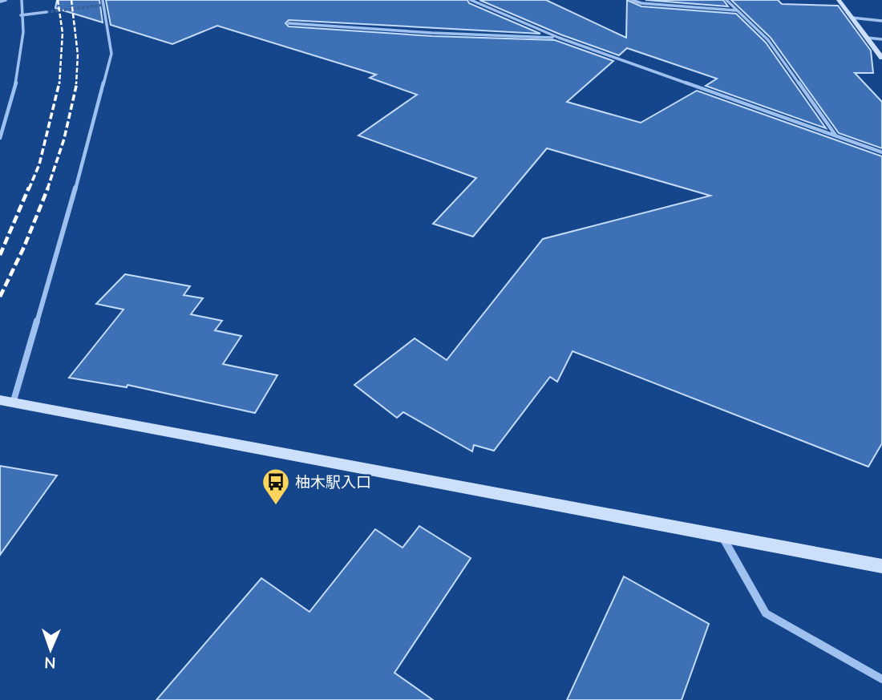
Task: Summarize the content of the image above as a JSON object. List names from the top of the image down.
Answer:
{
  "places": {
    "bus stop": ["柚木駅入口"]
  },
  "north": "bottom"
}
